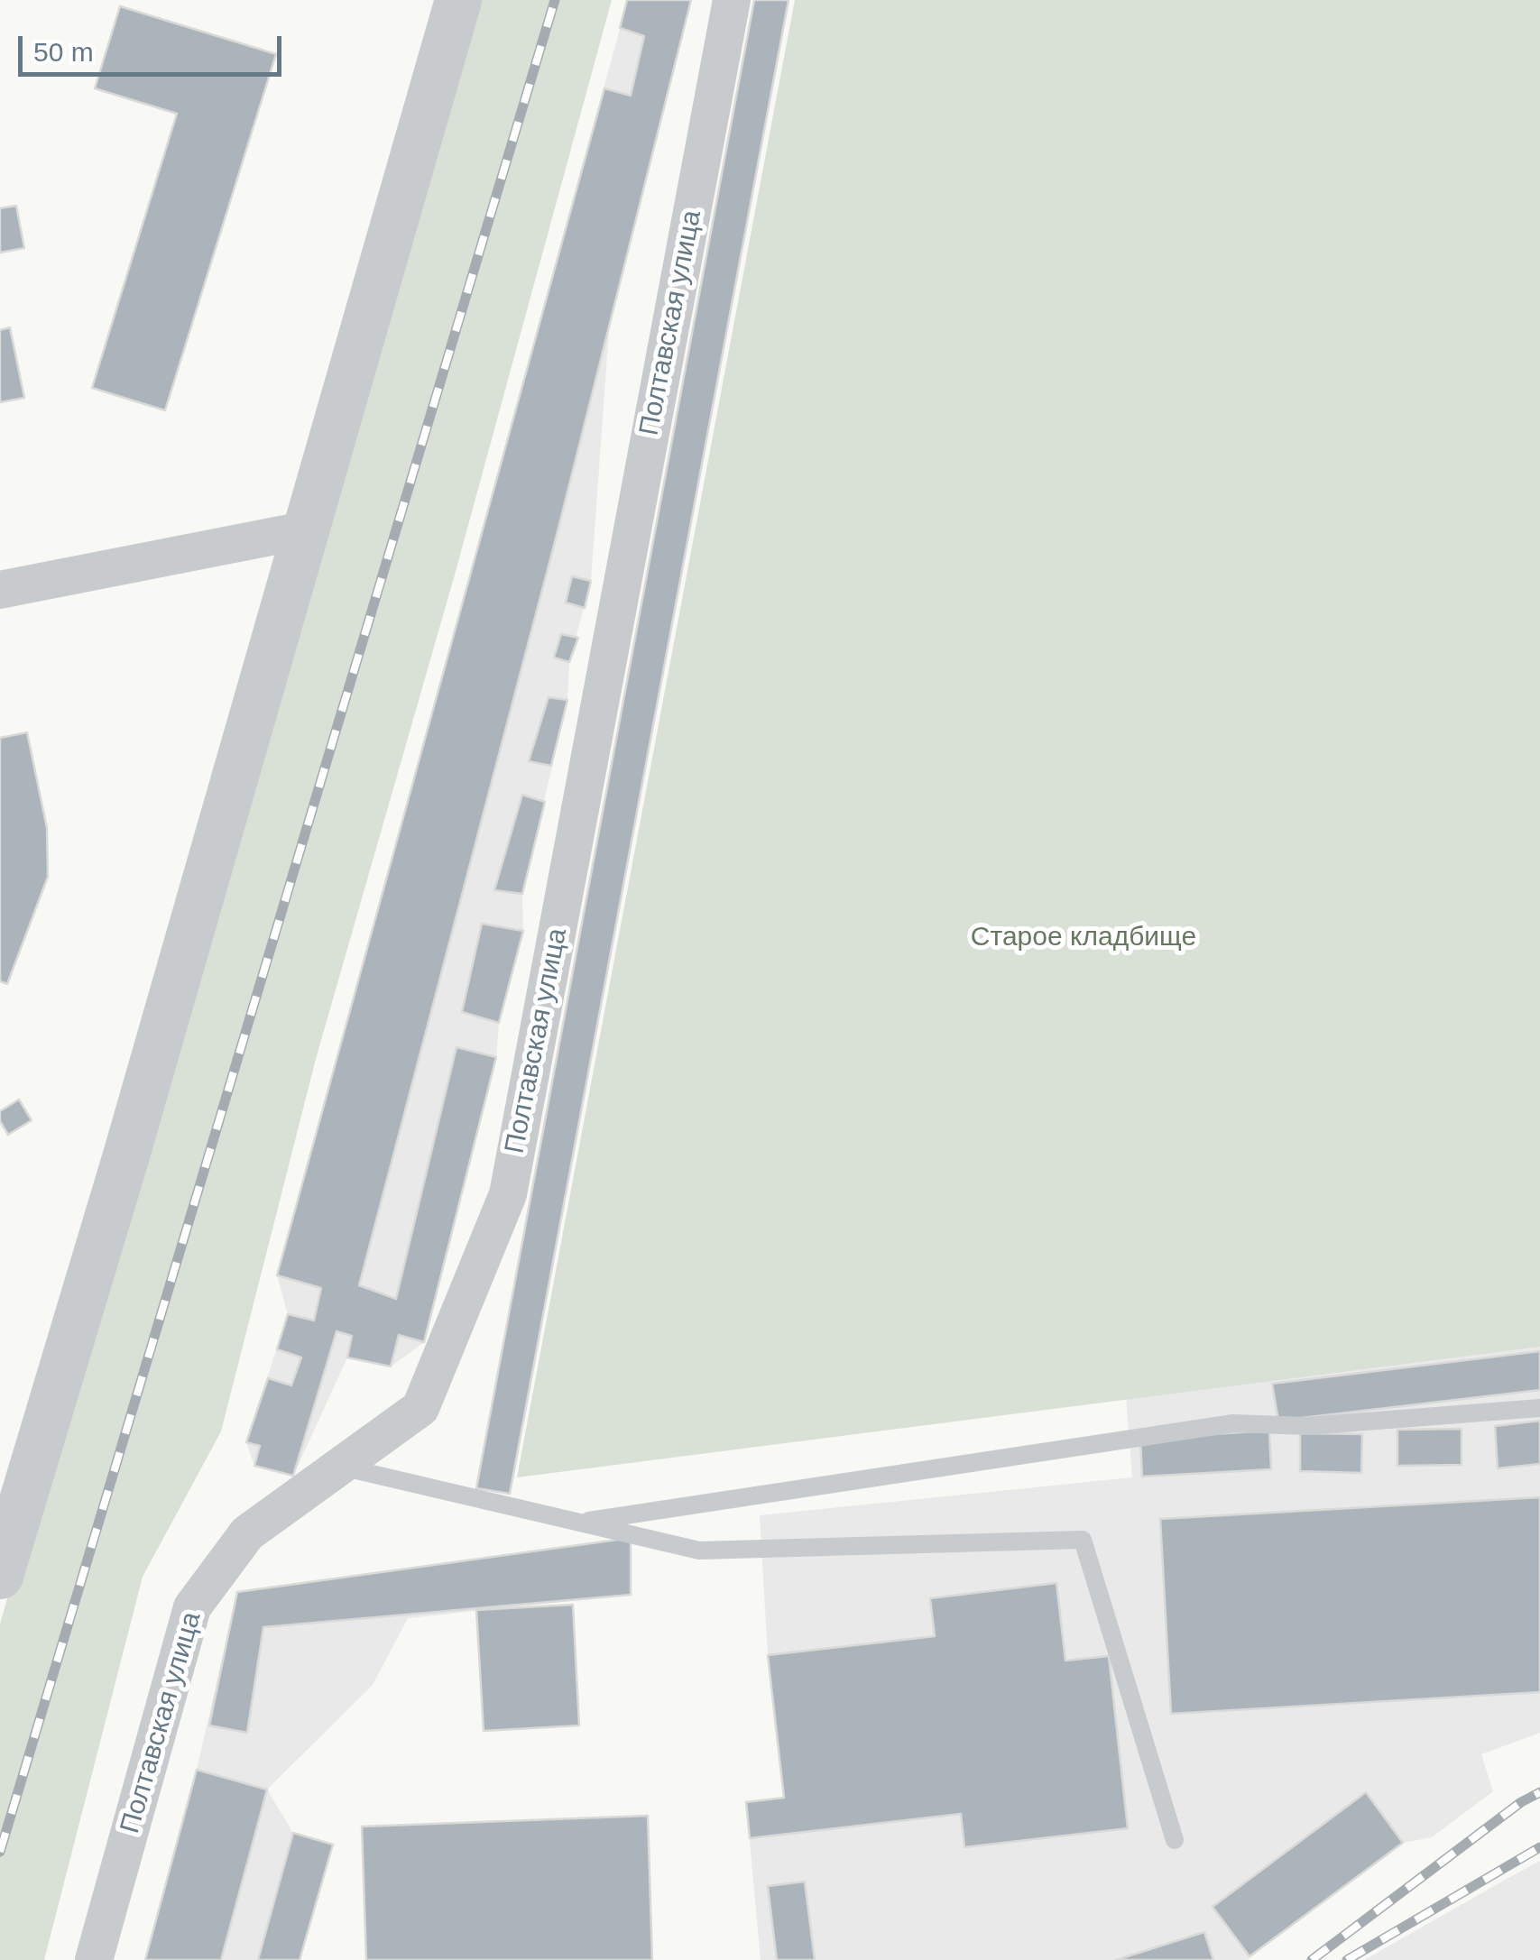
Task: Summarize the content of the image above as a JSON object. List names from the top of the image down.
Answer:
{
  "streets": {
    "street": ["Полтавская улица"]
  },
  "parks": ["Старое кладбище"],
  "scale_bar": "50 m"
}
